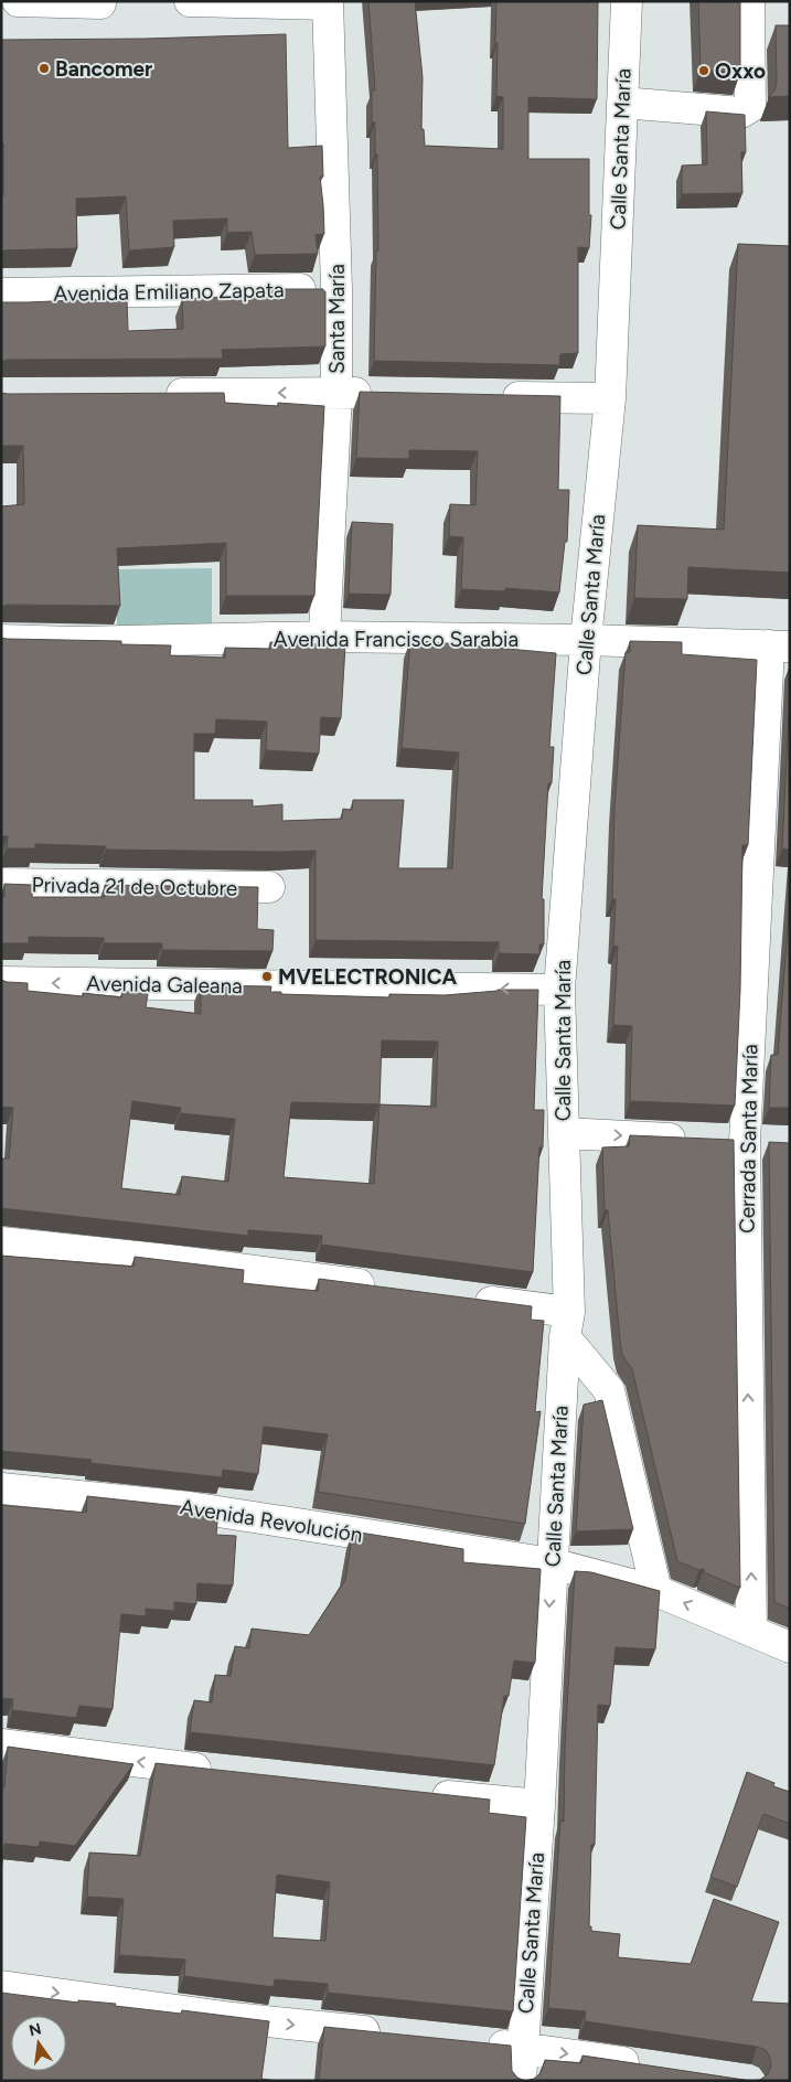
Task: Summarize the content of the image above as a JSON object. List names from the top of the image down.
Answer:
{
  "streets": {
    "street": [
      "Calle Santa María",
      "Avenida Emiliano Zapata",
      "Santa María",
      "Avenida Francisco Sarabia",
      "Privada 21 de Octubre",
      "Avenida Galeana",
      "Cerrada Santa María",
      "Avenida Revolución"
    ]
  },
  "crossings": [
    ["Calle Santa María", "Avenida Francisco Sarabia"],
    ["Calle Santa María", "Avenida Galeana"],
    ["Calle Santa María", "Avenida Revolución"],
    ["Avenida Emiliano Zapata", "Santa María"],
    ["Santa María", "Avenida Francisco Sarabia"],
    ["Avenida Francisco Sarabia", "Cerrada Santa María"],
    ["Cerrada Santa María", "Avenida Revolución"]
  ],
  "one_way": ["Avenida Galeana"],
  "places": ["Bancomer", "Oxxo", "MVELECTRONICA"],
  "north": "top"
}
